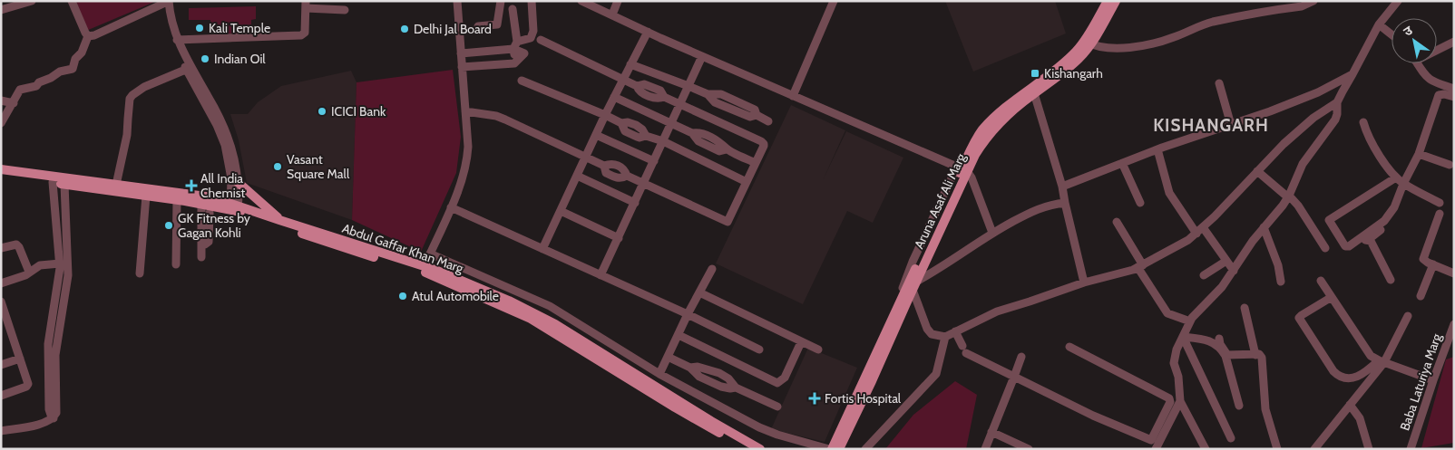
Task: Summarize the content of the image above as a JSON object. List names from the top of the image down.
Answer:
{
  "streets": {
    "main road": ["Aruna Asaf Ali Marg", "Abdul Gaffar Khan Marg"],
    "street": ["Baba Laturiya Marg"]
  },
  "districts": ["KISHANGARH"],
  "places": {
    "other": [
      "Kali Temple",
      "Delhi Jal Board",
      "Indian Oil",
      "ICICI Bank",
      "Vasant Square Mall",
      "GK Fitness by Gagan Kohli",
      "Atul Automobile"
    ],
    "transit": ["Kishangarh"],
    "health": ["All India Chemist", "Fortis Hospital"]
  },
  "north": "top left"
}
